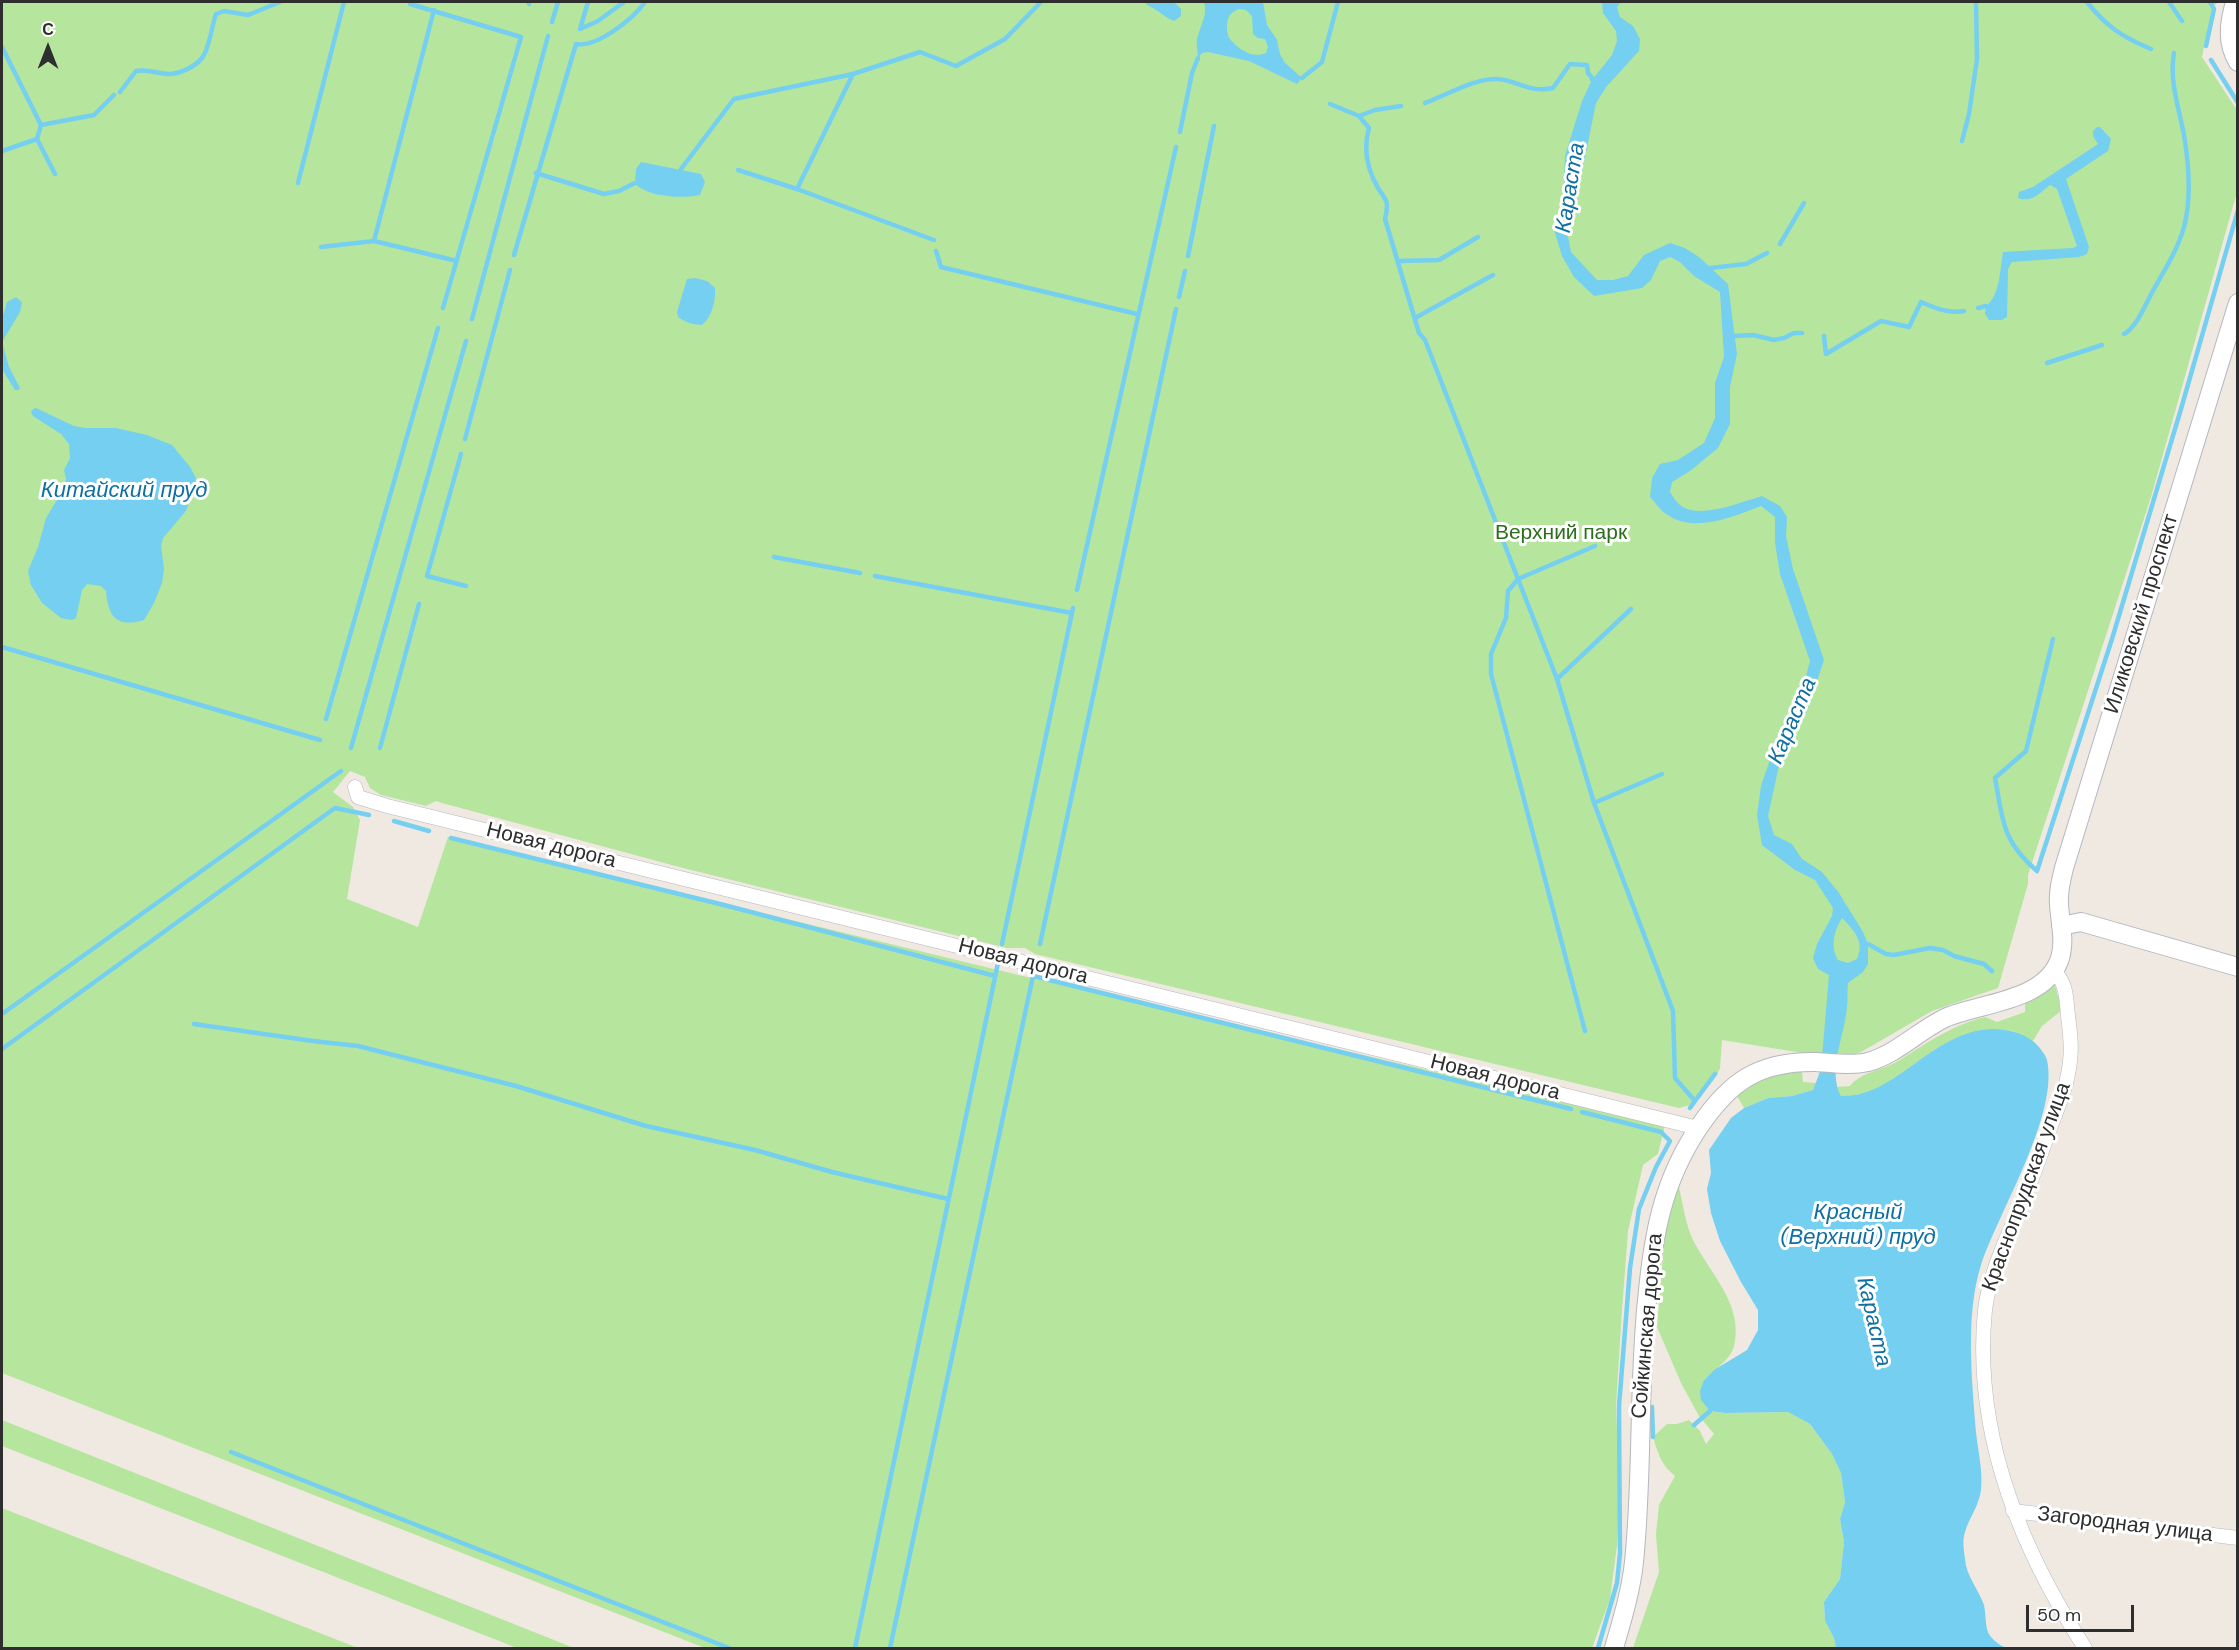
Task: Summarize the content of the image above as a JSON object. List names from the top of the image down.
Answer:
{
  "streets": {
    "main road": ["Иликовский проспект", "Сойкинская дорога"],
    "street": ["Новая дорога", "Краснопрудская улица", "Загородная улица"]
  },
  "crossings": [
    ["Новая дорога", "Сойкинская дорога"],
    ["Краснопрудская улица", "Сойкинская дорога"],
    ["Краснопрудская улица", "Загородная улица"]
  ],
  "water": ["Караста", "Китайский пруд", "Красный (Верхний) пруд"],
  "parks": ["Верхний парк"],
  "scale_bar": "50 m",
  "north": "top"
}
